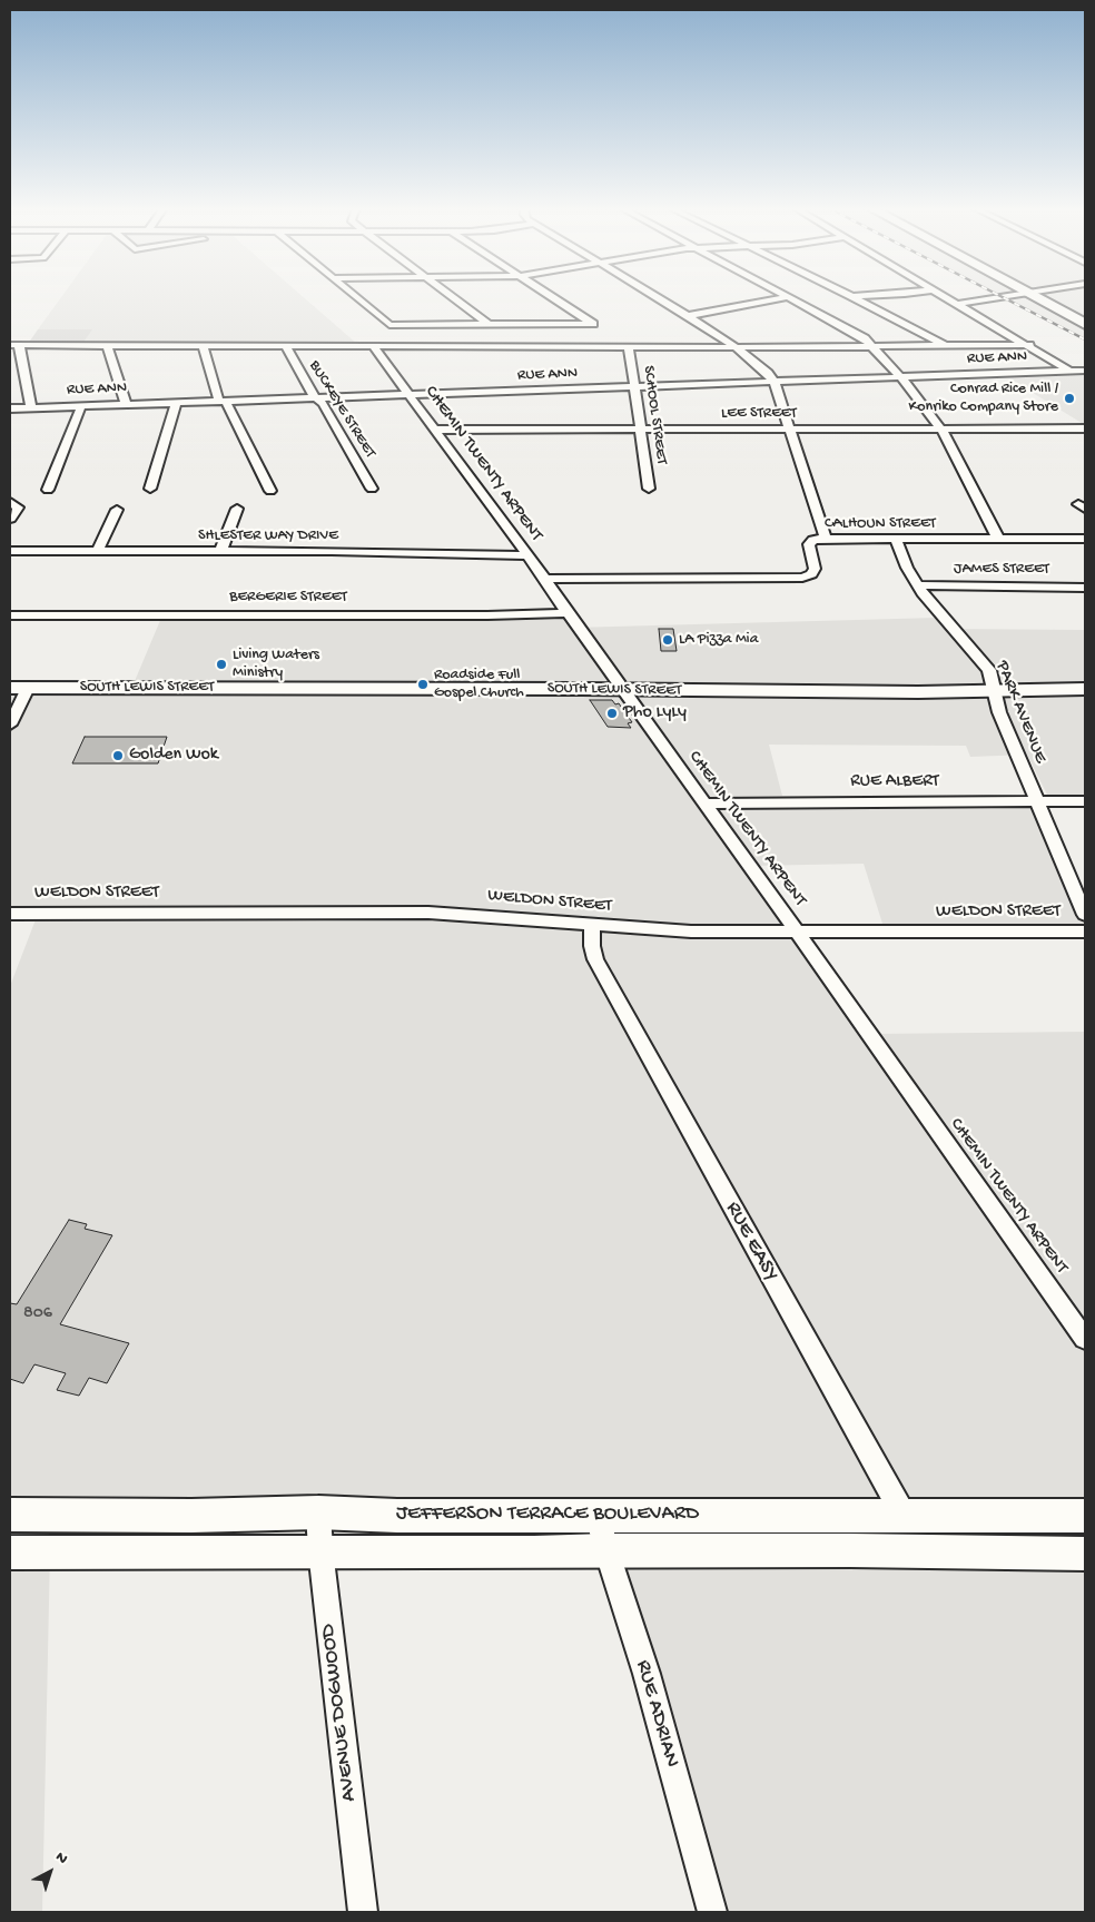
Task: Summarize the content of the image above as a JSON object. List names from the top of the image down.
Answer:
{
  "streets": {
    "street": [
      "RUE ANN",
      "BUCKEYE STREET",
      "LEE STREET",
      "SCHOOL STREET",
      "CHEMIN TWENTY ARPENT",
      "CALHOUN STREET",
      "SHLESTER WAY DRIVE",
      "JAMES STREET",
      "BERGERIE STREET",
      "SOUTH LEWIS STREET",
      "PARK AVENUE",
      "RUE ALBERT",
      "WELDON STREET",
      "RUE EASY",
      "JEFFERSON TERRACE BOULEVARD",
      "AVENUE DOGWOOD",
      "RUE ADRIAN"
    ]
  },
  "crossings": [
    ["RUE ANN", "BUCKEYE STREET"],
    ["RUE ANN", "SCHOOL STREET"],
    ["RUE ANN", "CHEMIN TWENTY ARPENT"],
    ["LEE STREET", "SCHOOL STREET"],
    ["LEE STREET", "CHEMIN TWENTY ARPENT"],
    ["CHEMIN TWENTY ARPENT", "CALHOUN STREET"],
    ["CHEMIN TWENTY ARPENT", "SHLESTER WAY DRIVE"],
    ["CHEMIN TWENTY ARPENT", "BERGERIE STREET"],
    ["CHEMIN TWENTY ARPENT", "SOUTH LEWIS STREET"],
    ["CHEMIN TWENTY ARPENT", "RUE ALBERT"],
    ["CHEMIN TWENTY ARPENT", "WELDON STREET"],
    ["CALHOUN STREET", "PARK AVENUE"],
    ["JAMES STREET", "PARK AVENUE"],
    ["SOUTH LEWIS STREET", "PARK AVENUE"],
    ["PARK AVENUE", "RUE ALBERT"],
    ["WELDON STREET", "RUE EASY"],
    ["RUE EASY", "JEFFERSON TERRACE BOULEVARD"],
    ["JEFFERSON TERRACE BOULEVARD", "AVENUE DOGWOOD"],
    ["JEFFERSON TERRACE BOULEVARD", "RUE ADRIAN"]
  ],
  "places": [
    "Conrad Rice Mill / Konriko Company Store",
    "LA Pizza Mia",
    "Living Waters Ministry",
    "Roadside Full Gospel Church",
    "Pho LyLy",
    "Golden Wok"
  ],
  "house_numbers": ["806"],
  "north": "top right"
}
